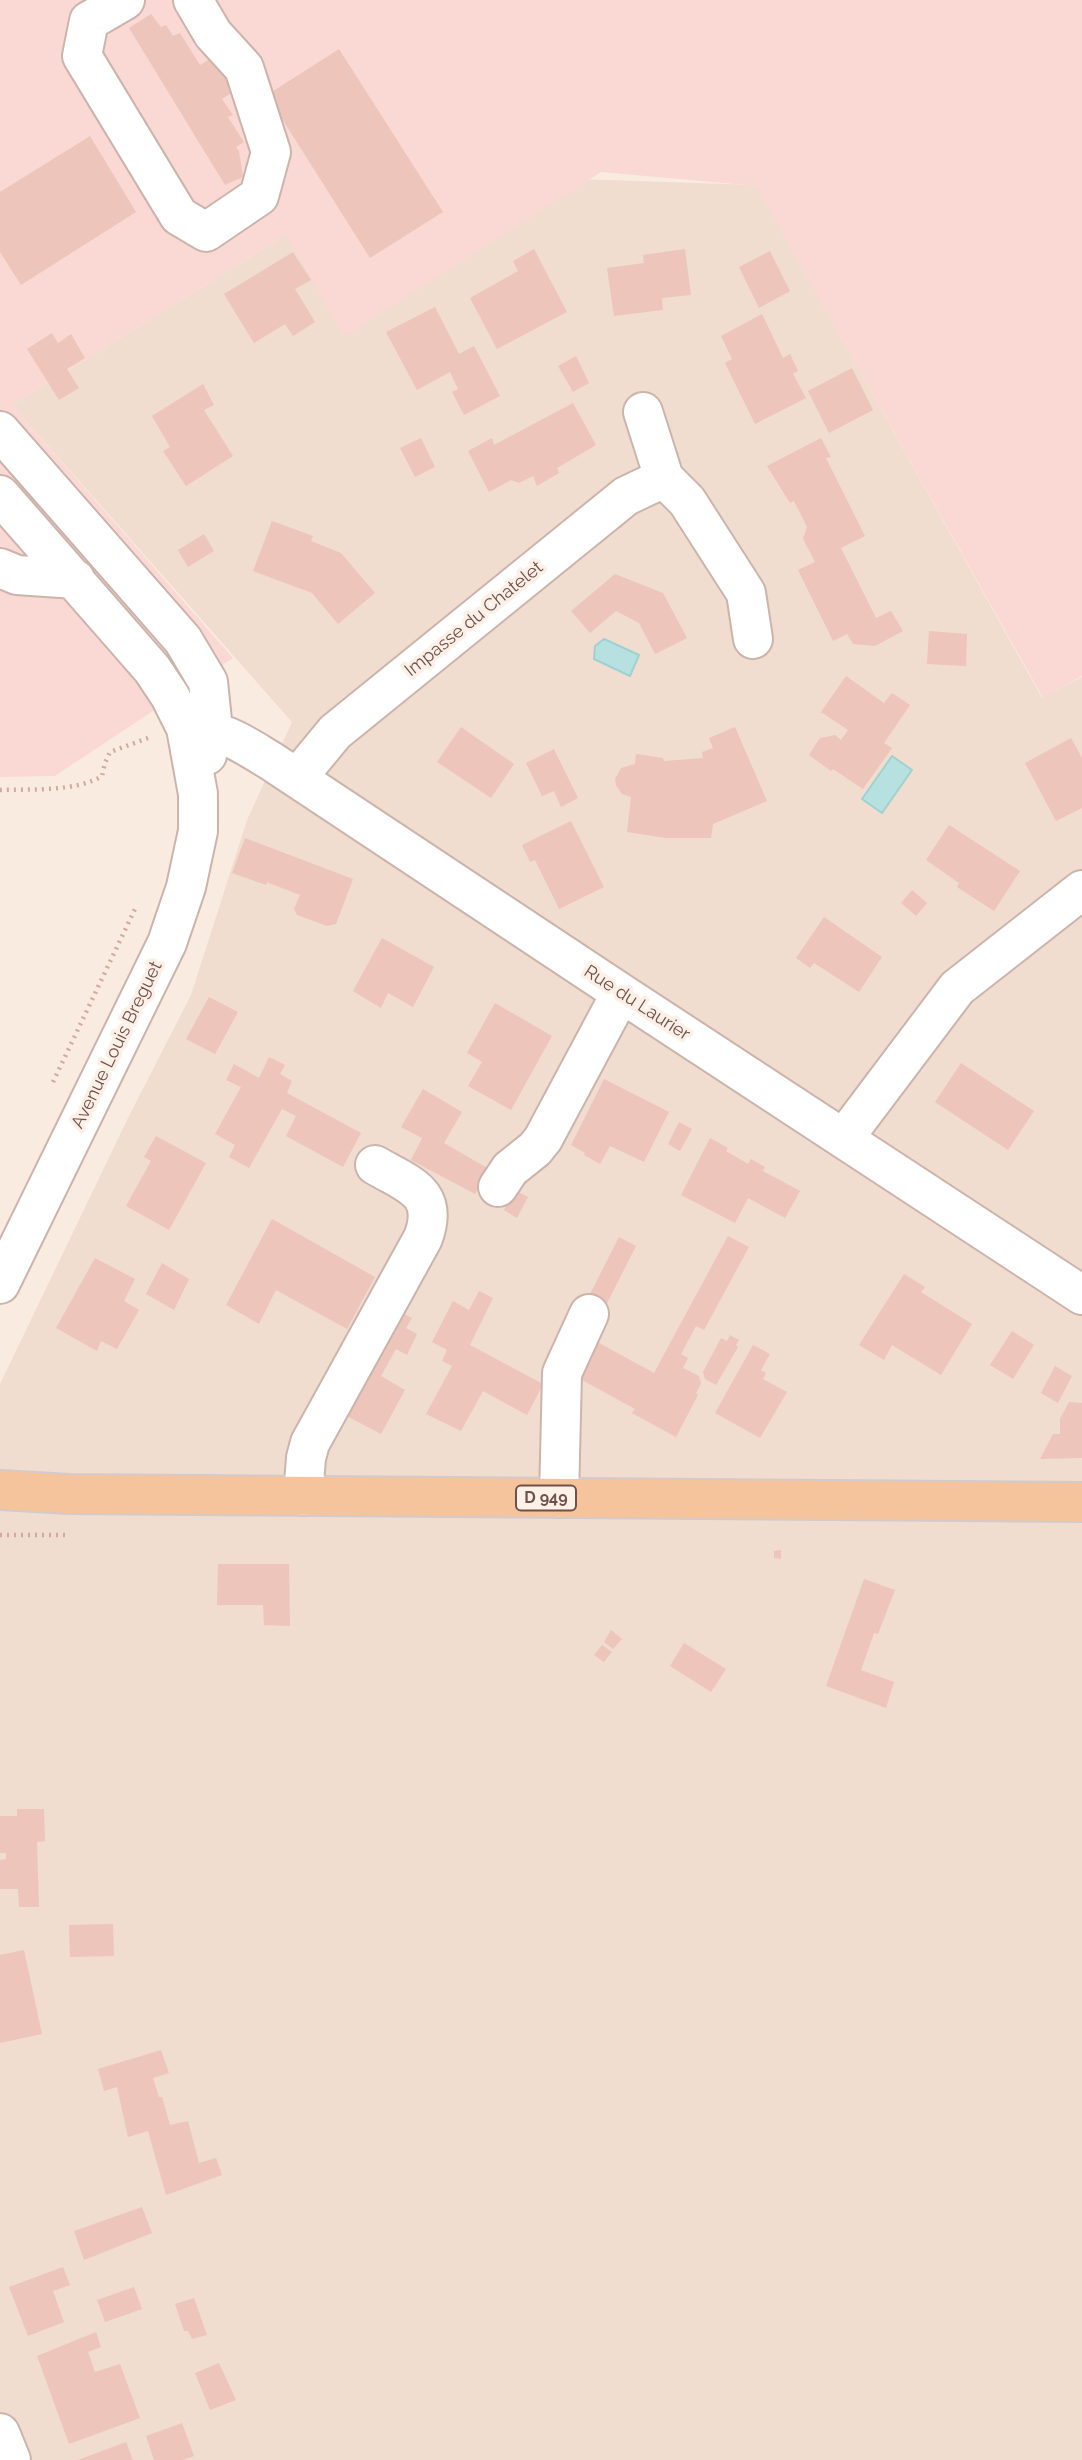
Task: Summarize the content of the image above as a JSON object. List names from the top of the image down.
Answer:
{
  "streets": {
    "main road": ["D 949"],
    "street": ["Impasse du Chatelet", "Rue du Laurier", "Avenue Louis Breguet"]
  },
  "crossings": [
    ["Impasse du Chatelet", "Rue du Laurier"],
    ["Rue du Laurier", "Avenue Louis Breguet"]
  ]
}
